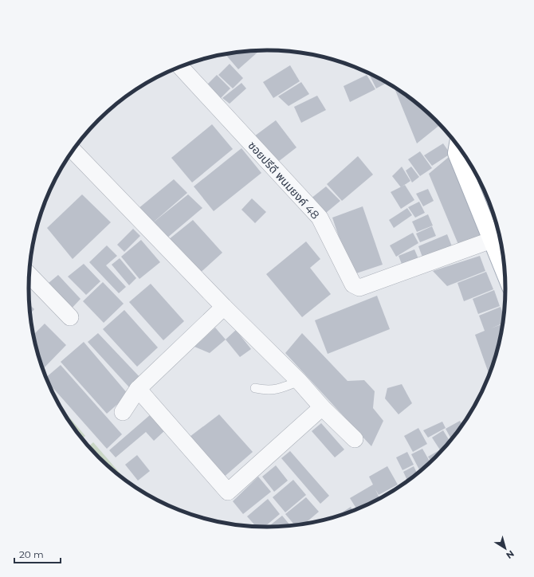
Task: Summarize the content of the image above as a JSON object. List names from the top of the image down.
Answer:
{
  "streets": {
    "street": ["ซอยปรีดี พนมยงค์ 48"]
  },
  "scale_bar": "20 m",
  "north": "bottom right"
}
